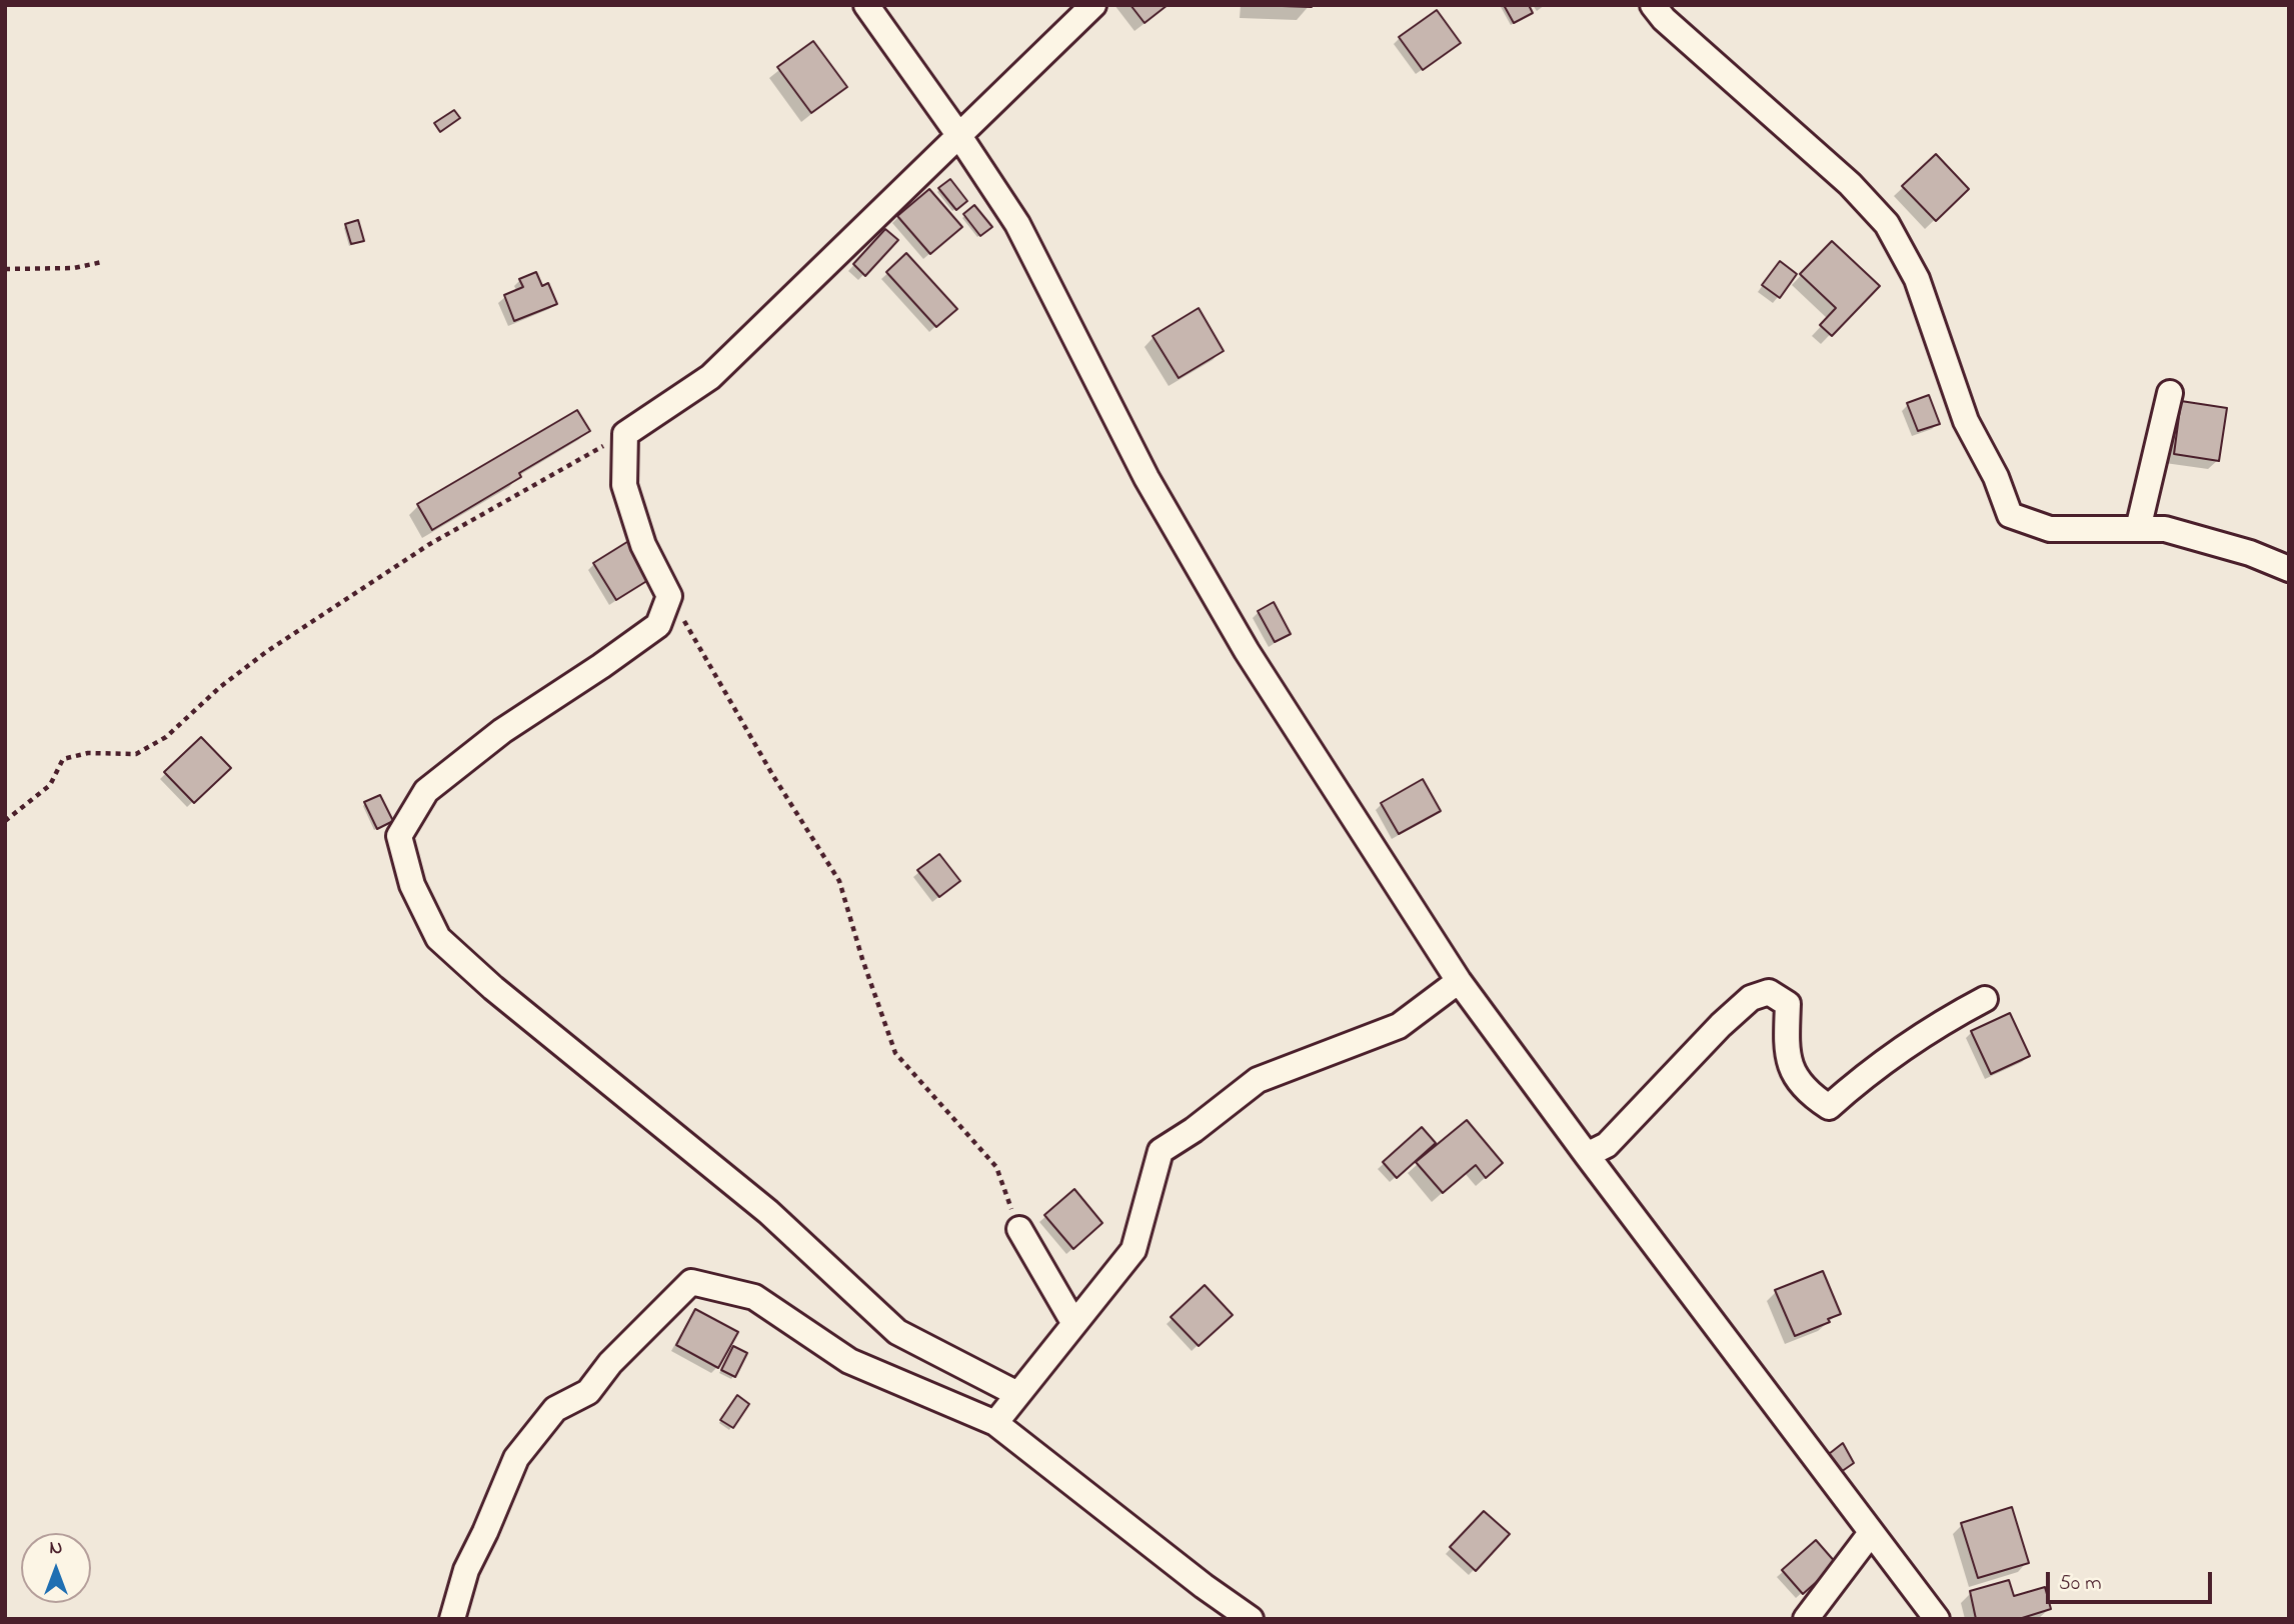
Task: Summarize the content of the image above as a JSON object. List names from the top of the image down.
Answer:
{
  "scale_bar": "50 m",
  "north": "top"
}
